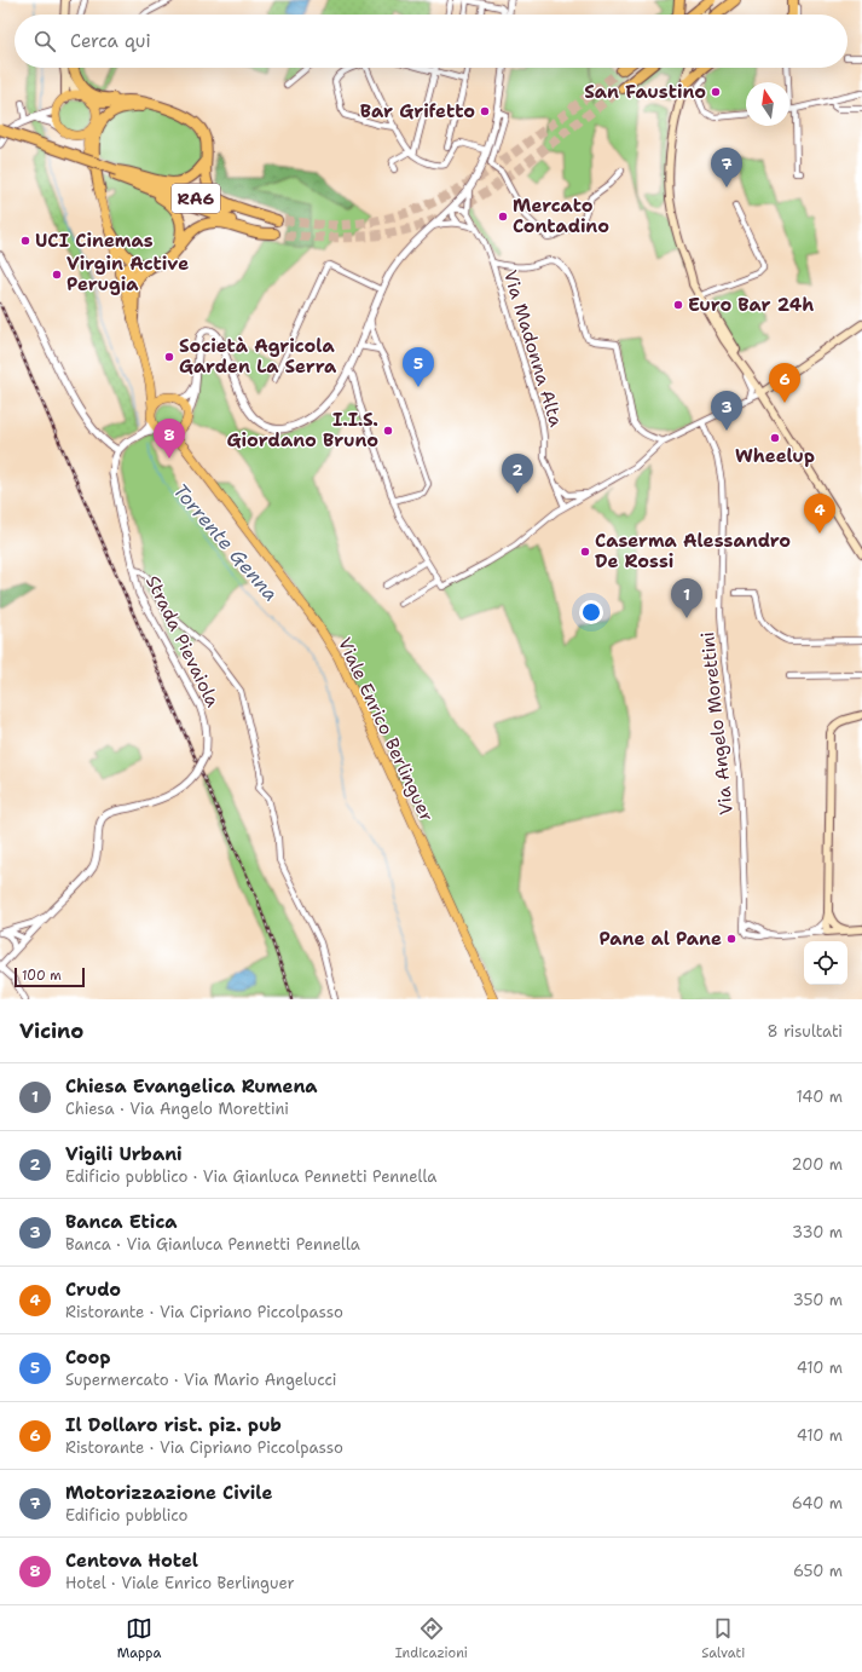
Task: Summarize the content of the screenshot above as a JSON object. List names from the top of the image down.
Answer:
{
  "streets": {
    "highway": ["RA6"],
    "main road": ["Viale Enrico Berlinguer"],
    "street": ["Via Madonna Alta", "Strada Pievaiola", "Via Angelo Morettini"]
  },
  "water": ["Torrente Genna"],
  "places": [
    "San Faustino",
    "Bar Grifetto",
    "Mercato Contadino",
    "UCI Cinemas",
    "Virgin Active Perugia",
    "Euro Bar 24h",
    "Società Agricola Garden La Serra",
    "I.I.S. Giordano Bruno",
    "Wheelup",
    "Caserma Alessandro De Rossi",
    "Pane al Pane"
  ],
  "scale_bar": "100 m",
  "north": "top",
  "page": {
    "search": "Cerca qui",
    "pins": [
      "7",
      "5",
      "6",
      "3",
      "8",
      "2",
      "4",
      "1"
    ],
    "scale": "100 m",
    "heading": ["Vicino", "8 risultati"],
    "list": [
      {
        "mark": "1",
        "name": "Chiesa Evangelica Rumena",
        "note": "Chiesa · Via Angelo Morettini",
        "value": "140 m"
      },
      {
        "mark": "2",
        "name": "Vigili Urbani",
        "note": "Edificio pubblico · Via Gianluca Pennetti Pennella",
        "value": "200 m"
      },
      {
        "mark": "3",
        "name": "Banca Etica",
        "note": "Banca · Via Gianluca Pennetti Pennella",
        "value": "330 m"
      },
      {
        "mark": "4",
        "name": "Crudo",
        "note": "Ristorante · Via Cipriano Piccolpasso",
        "value": "350 m"
      },
      {
        "mark": "5",
        "name": "Coop",
        "note": "Supermercato · Via Mario Angelucci",
        "value": "410 m"
      },
      {
        "mark": "6",
        "name": "Il Dollaro rist. piz. pub",
        "note": "Ristorante · Via Cipriano Piccolpasso",
        "value": "410 m"
      },
      {
        "mark": "7",
        "name": "Motorizzazione Civile",
        "note": "Edificio pubblico",
        "value": "640 m"
      },
      {
        "mark": "8",
        "name": "Centova Hotel",
        "note": "Hotel · Viale Enrico Berlinguer",
        "value": "650 m"
      }
    ],
    "nav": ["Mappa", "Indicazioni", "Salvati"]
  }
}
